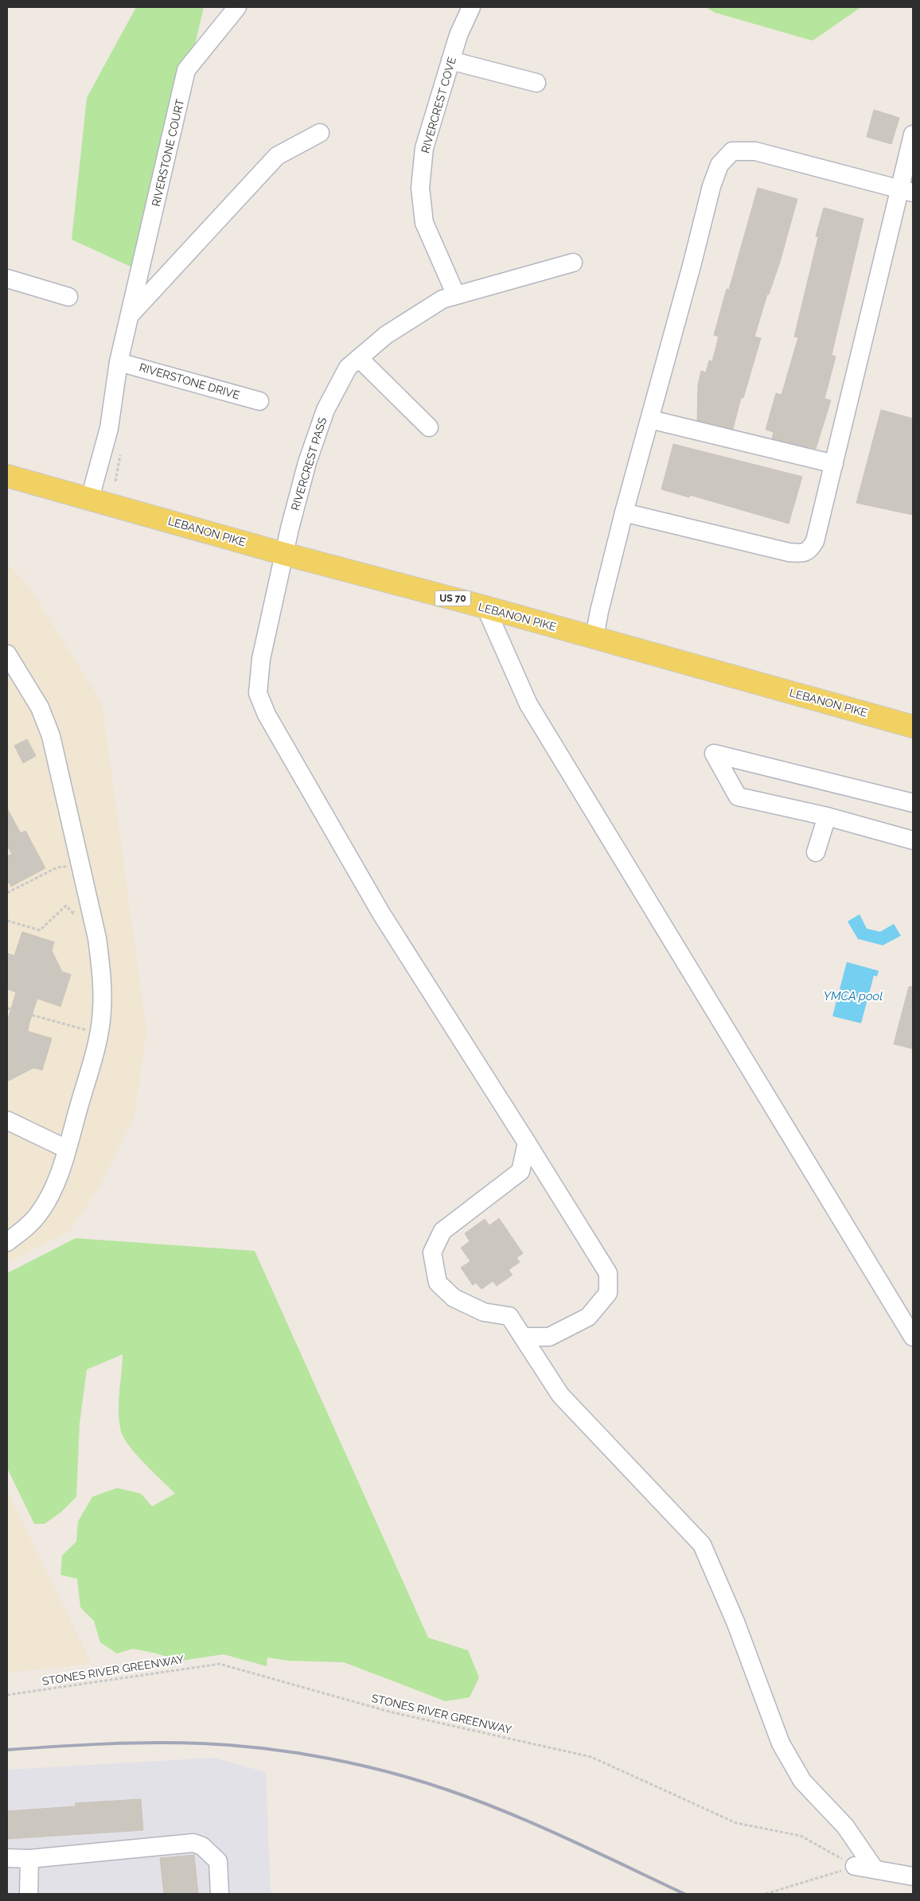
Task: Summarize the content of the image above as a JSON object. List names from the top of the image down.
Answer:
{
  "streets": {
    "main road": ["LEBANON PIKE", "US 70"],
    "street": [
      "RIVERCREST COVE",
      "RIVERSTONE COURT",
      "RIVERSTONE DRIVE",
      "RIVERCREST PASS"
    ],
    "path": ["STONES RIVER GREENWAY"]
  },
  "crossings": [
    ["RIVERCREST COVE", "RIVERCREST PASS"],
    ["RIVERSTONE COURT", "RIVERSTONE DRIVE"],
    ["RIVERSTONE COURT", "LEBANON PIKE"],
    ["RIVERCREST PASS", "LEBANON PIKE"]
  ],
  "water": ["YMCA pool"]
}
